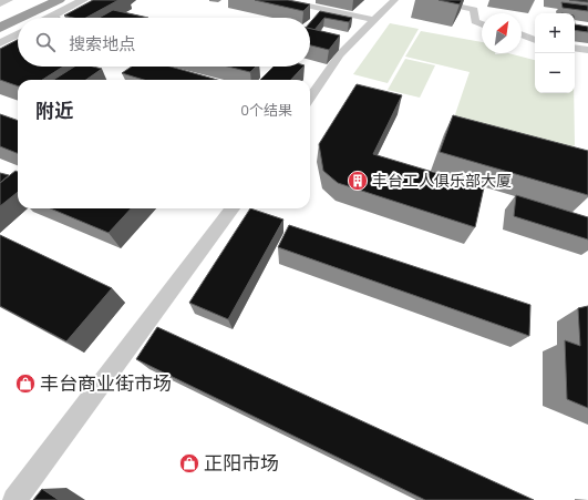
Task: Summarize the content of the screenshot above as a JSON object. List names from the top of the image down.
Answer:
{
  "places": {
    "building": ["丰台工人俱乐部大厦"],
    "shop": ["丰台商业街市场", "正阳市场"]
  },
  "north": "top right",
  "page": {
    "map_buttons": ["+", "−"],
    "search": "搜索地点",
    "heading": ["附近", "0个结果"]
  }
}
